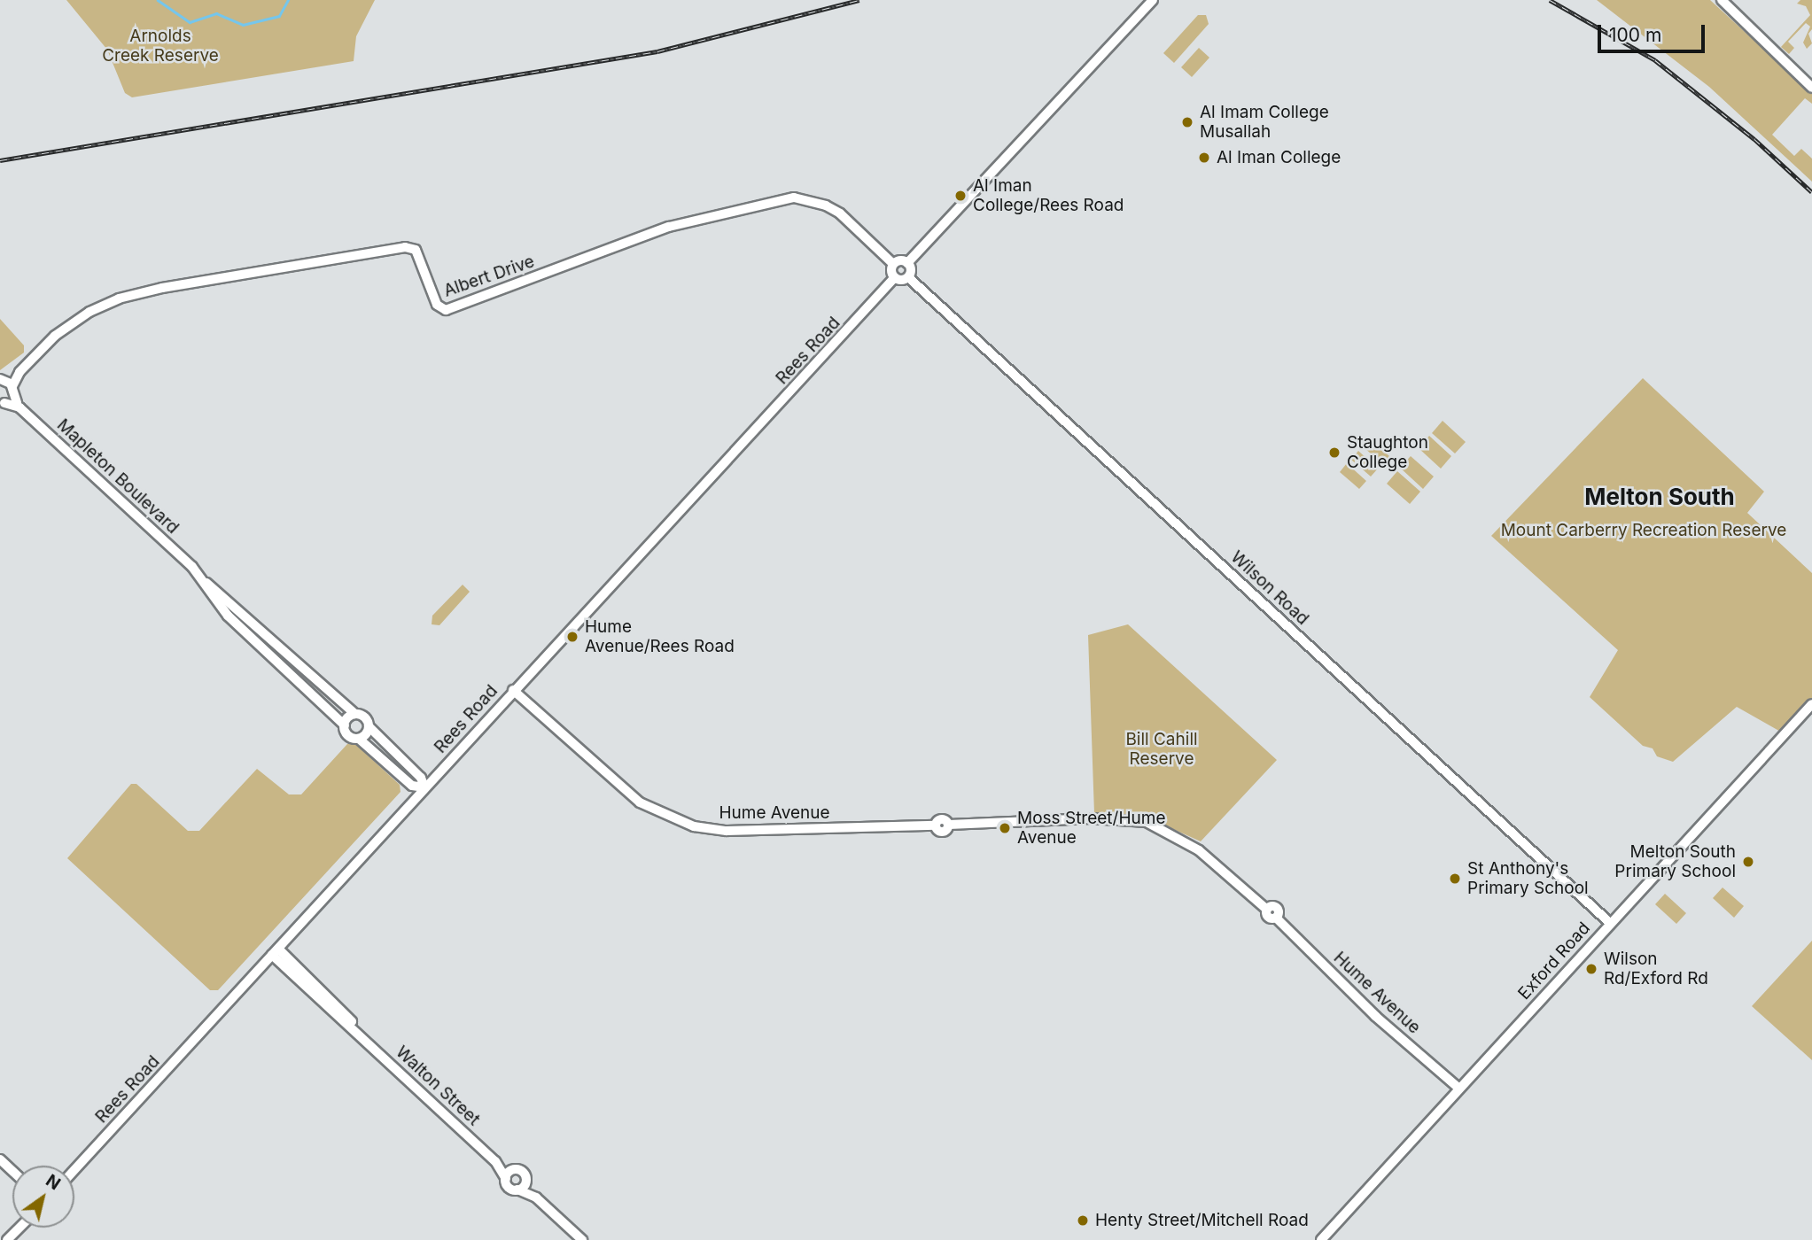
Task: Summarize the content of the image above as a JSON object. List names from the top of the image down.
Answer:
{
  "streets": {
    "street": [
      "Albert Drive",
      "Rees Road",
      "Mapleton Boulevard",
      "Wilson Road",
      "Hume Avenue",
      "Exford Road",
      "Walton Street"
    ]
  },
  "crossings": [
    ["Albert Drive", "Mapleton Boulevard"],
    ["Rees Road", "Hume Avenue"],
    ["Rees Road", "Walton Street"],
    ["Wilson Road", "Exford Road"],
    ["Hume Avenue", "Exford Road"]
  ],
  "districts": ["Melton South"],
  "parks": ["Arnolds Creek Reserve", "Mount Carberry Recreation Reserve", "Bill Cahill Reserve"],
  "places": [
    "Al Imam College Musallah",
    "Al Iman College",
    "Al Iman College/Rees Road",
    "Staughton College",
    "Hume Avenue/Rees Road",
    "Moss Street/Hume Avenue",
    "Melton South Primary School",
    "St Anthony's Primary School",
    "Wilson Rd/Exford Rd",
    "Henty Street/Mitchell Road"
  ],
  "scale_bar": "100 m",
  "north": "top right"
}
